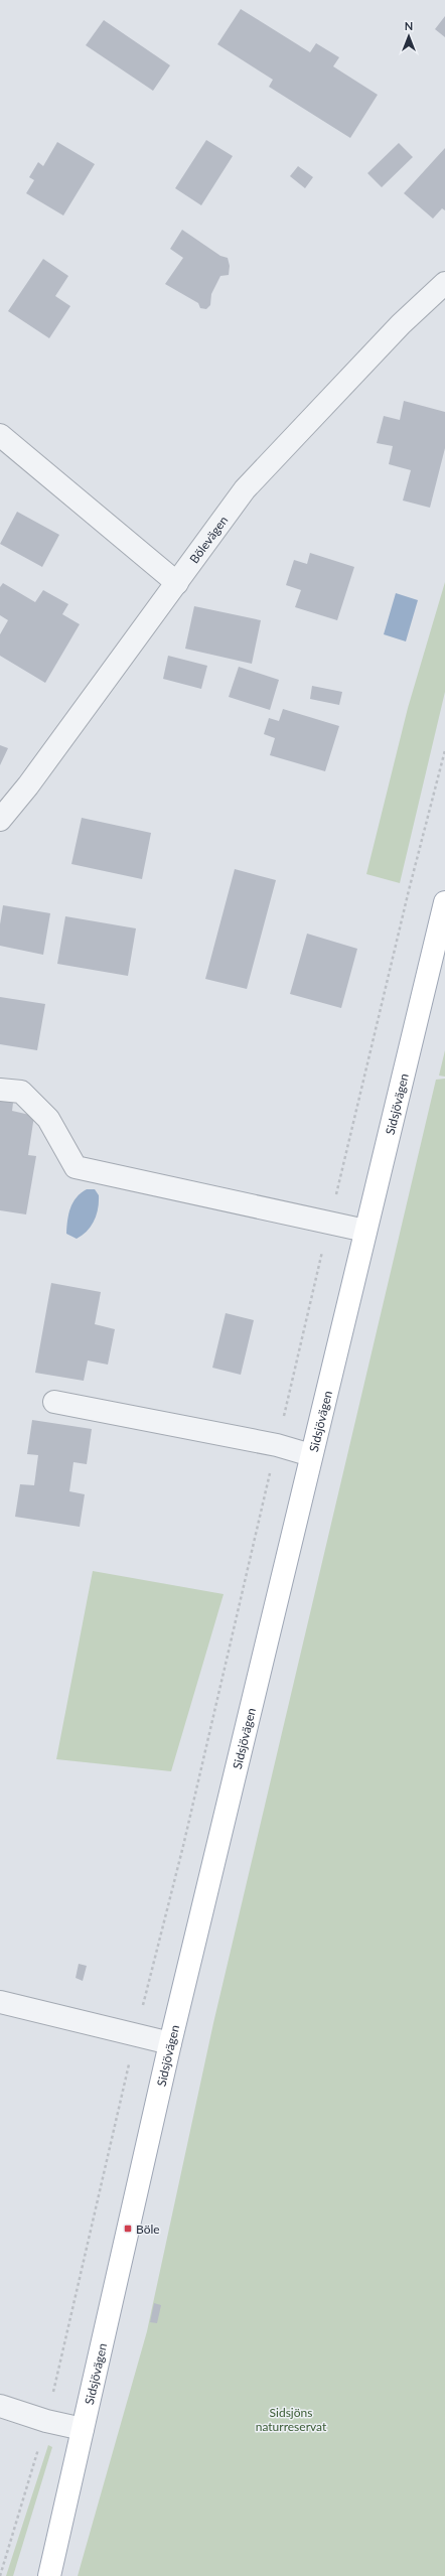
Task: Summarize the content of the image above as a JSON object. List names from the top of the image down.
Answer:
{
  "streets": {
    "main road": ["Sidsjövägen"],
    "street": ["Bölevägen"]
  },
  "parks": ["Sidsjöns naturreservat"],
  "places": {
    "transit": ["Böle"]
  },
  "north": "top"
}
